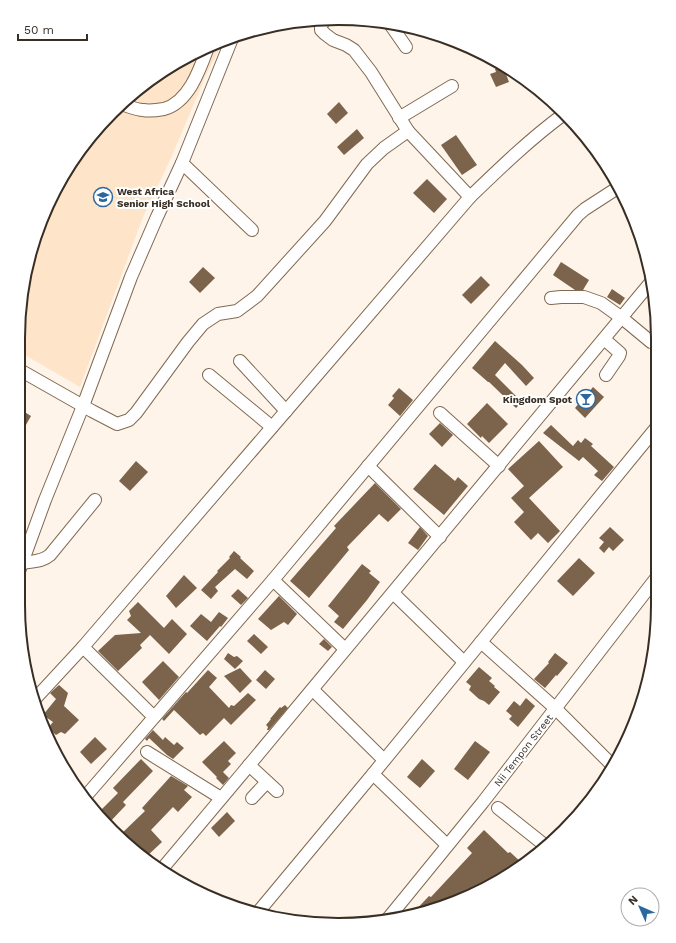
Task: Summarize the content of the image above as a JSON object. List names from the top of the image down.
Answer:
{
  "streets": {
    "street": ["Nii Tempon Street"]
  },
  "places": {
    "school or university": ["West Africa Senior High School"],
    "bar": ["Kingdom Spot"]
  },
  "scale_bar": "50 m",
  "north": "top left"
}
